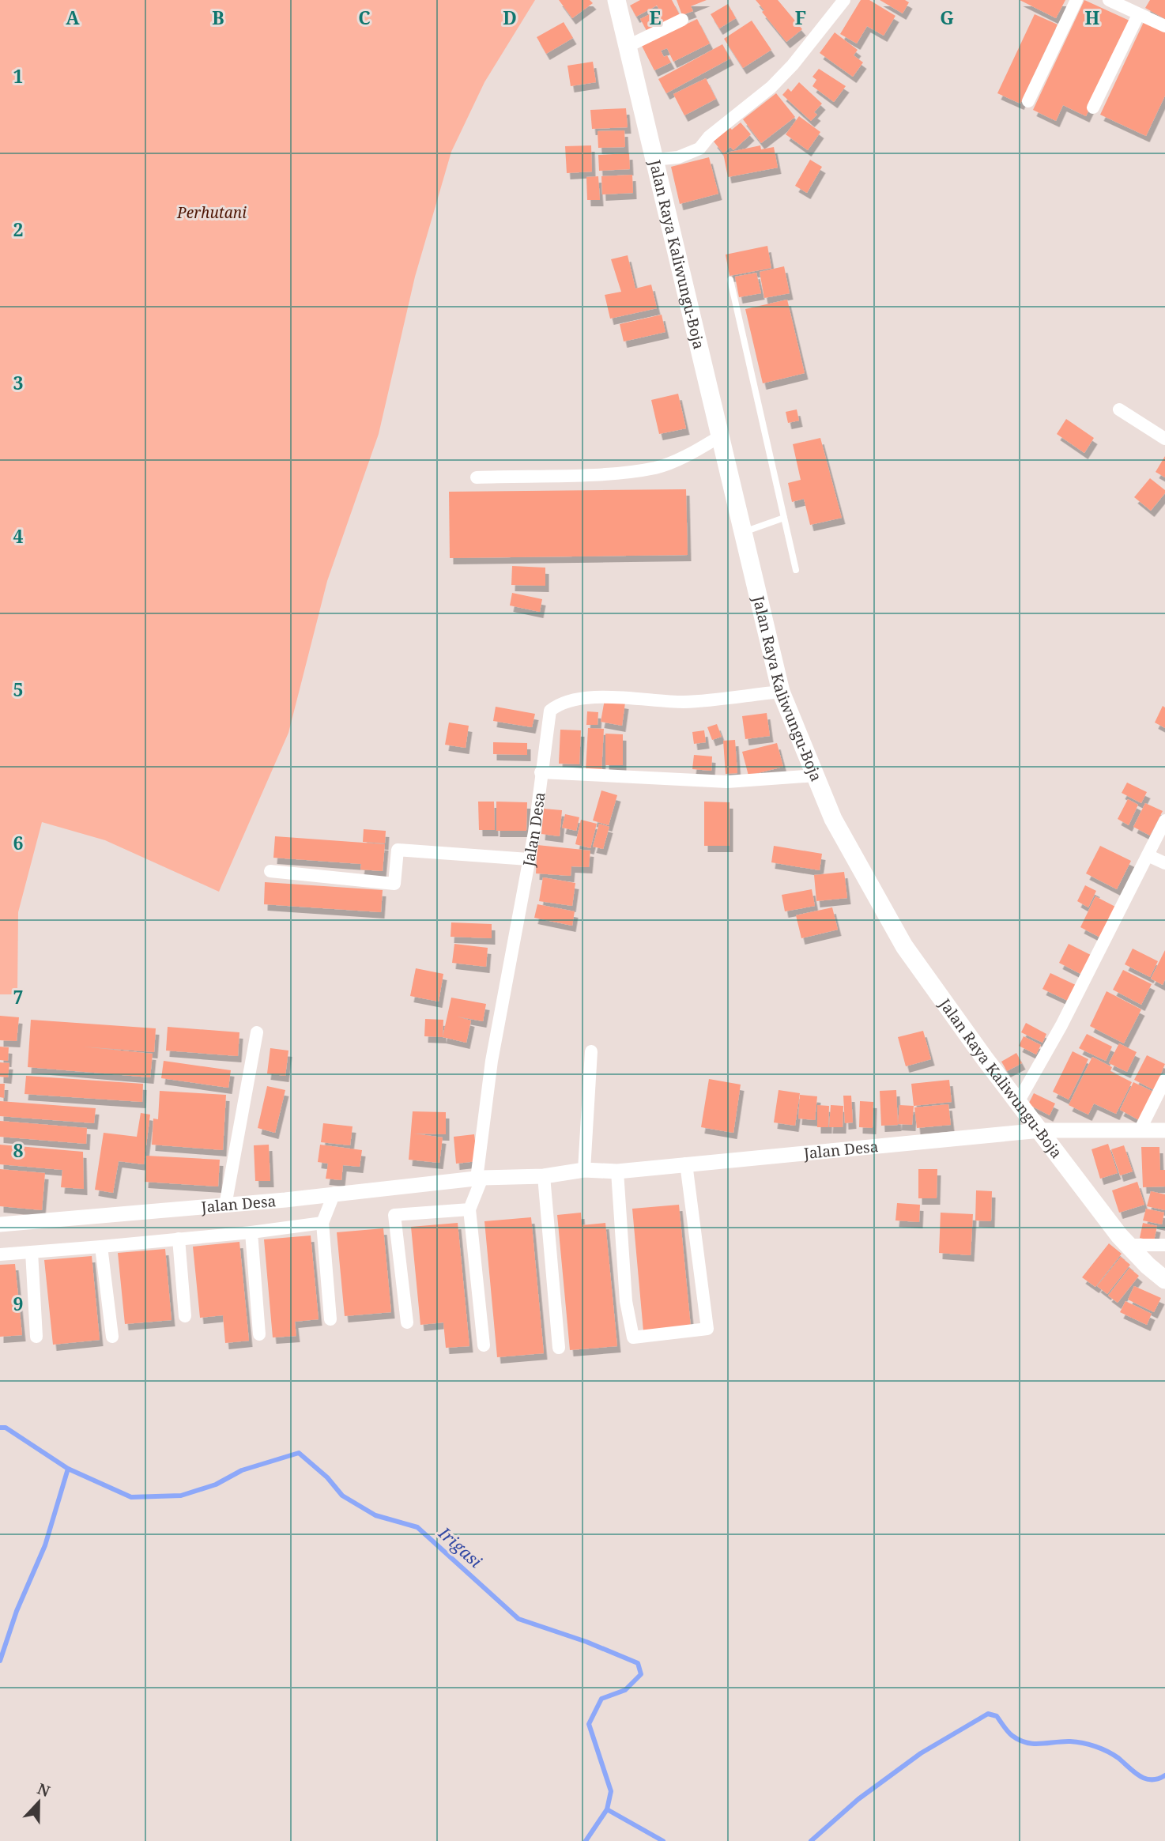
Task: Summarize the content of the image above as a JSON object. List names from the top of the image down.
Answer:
{
  "streets": {
    "main road": ["Jalan Raya Kaliwungu-Boja"],
    "street": ["Jalan Desa"]
  },
  "crossings": [
    ["Jalan Raya Kaliwungu-Boja", "Jalan Desa"]
  ],
  "water": ["Irigasi"],
  "parks": ["Perhutani"],
  "north": "top",
  "grid": {
    "columns": [
      "A",
      "B",
      "C",
      "D",
      "E",
      "F",
      "G",
      "H"
    ],
    "rows": [
      "1",
      "2",
      "3",
      "4",
      "5",
      "6",
      "7",
      "8",
      "9"
    ]
  }
}
